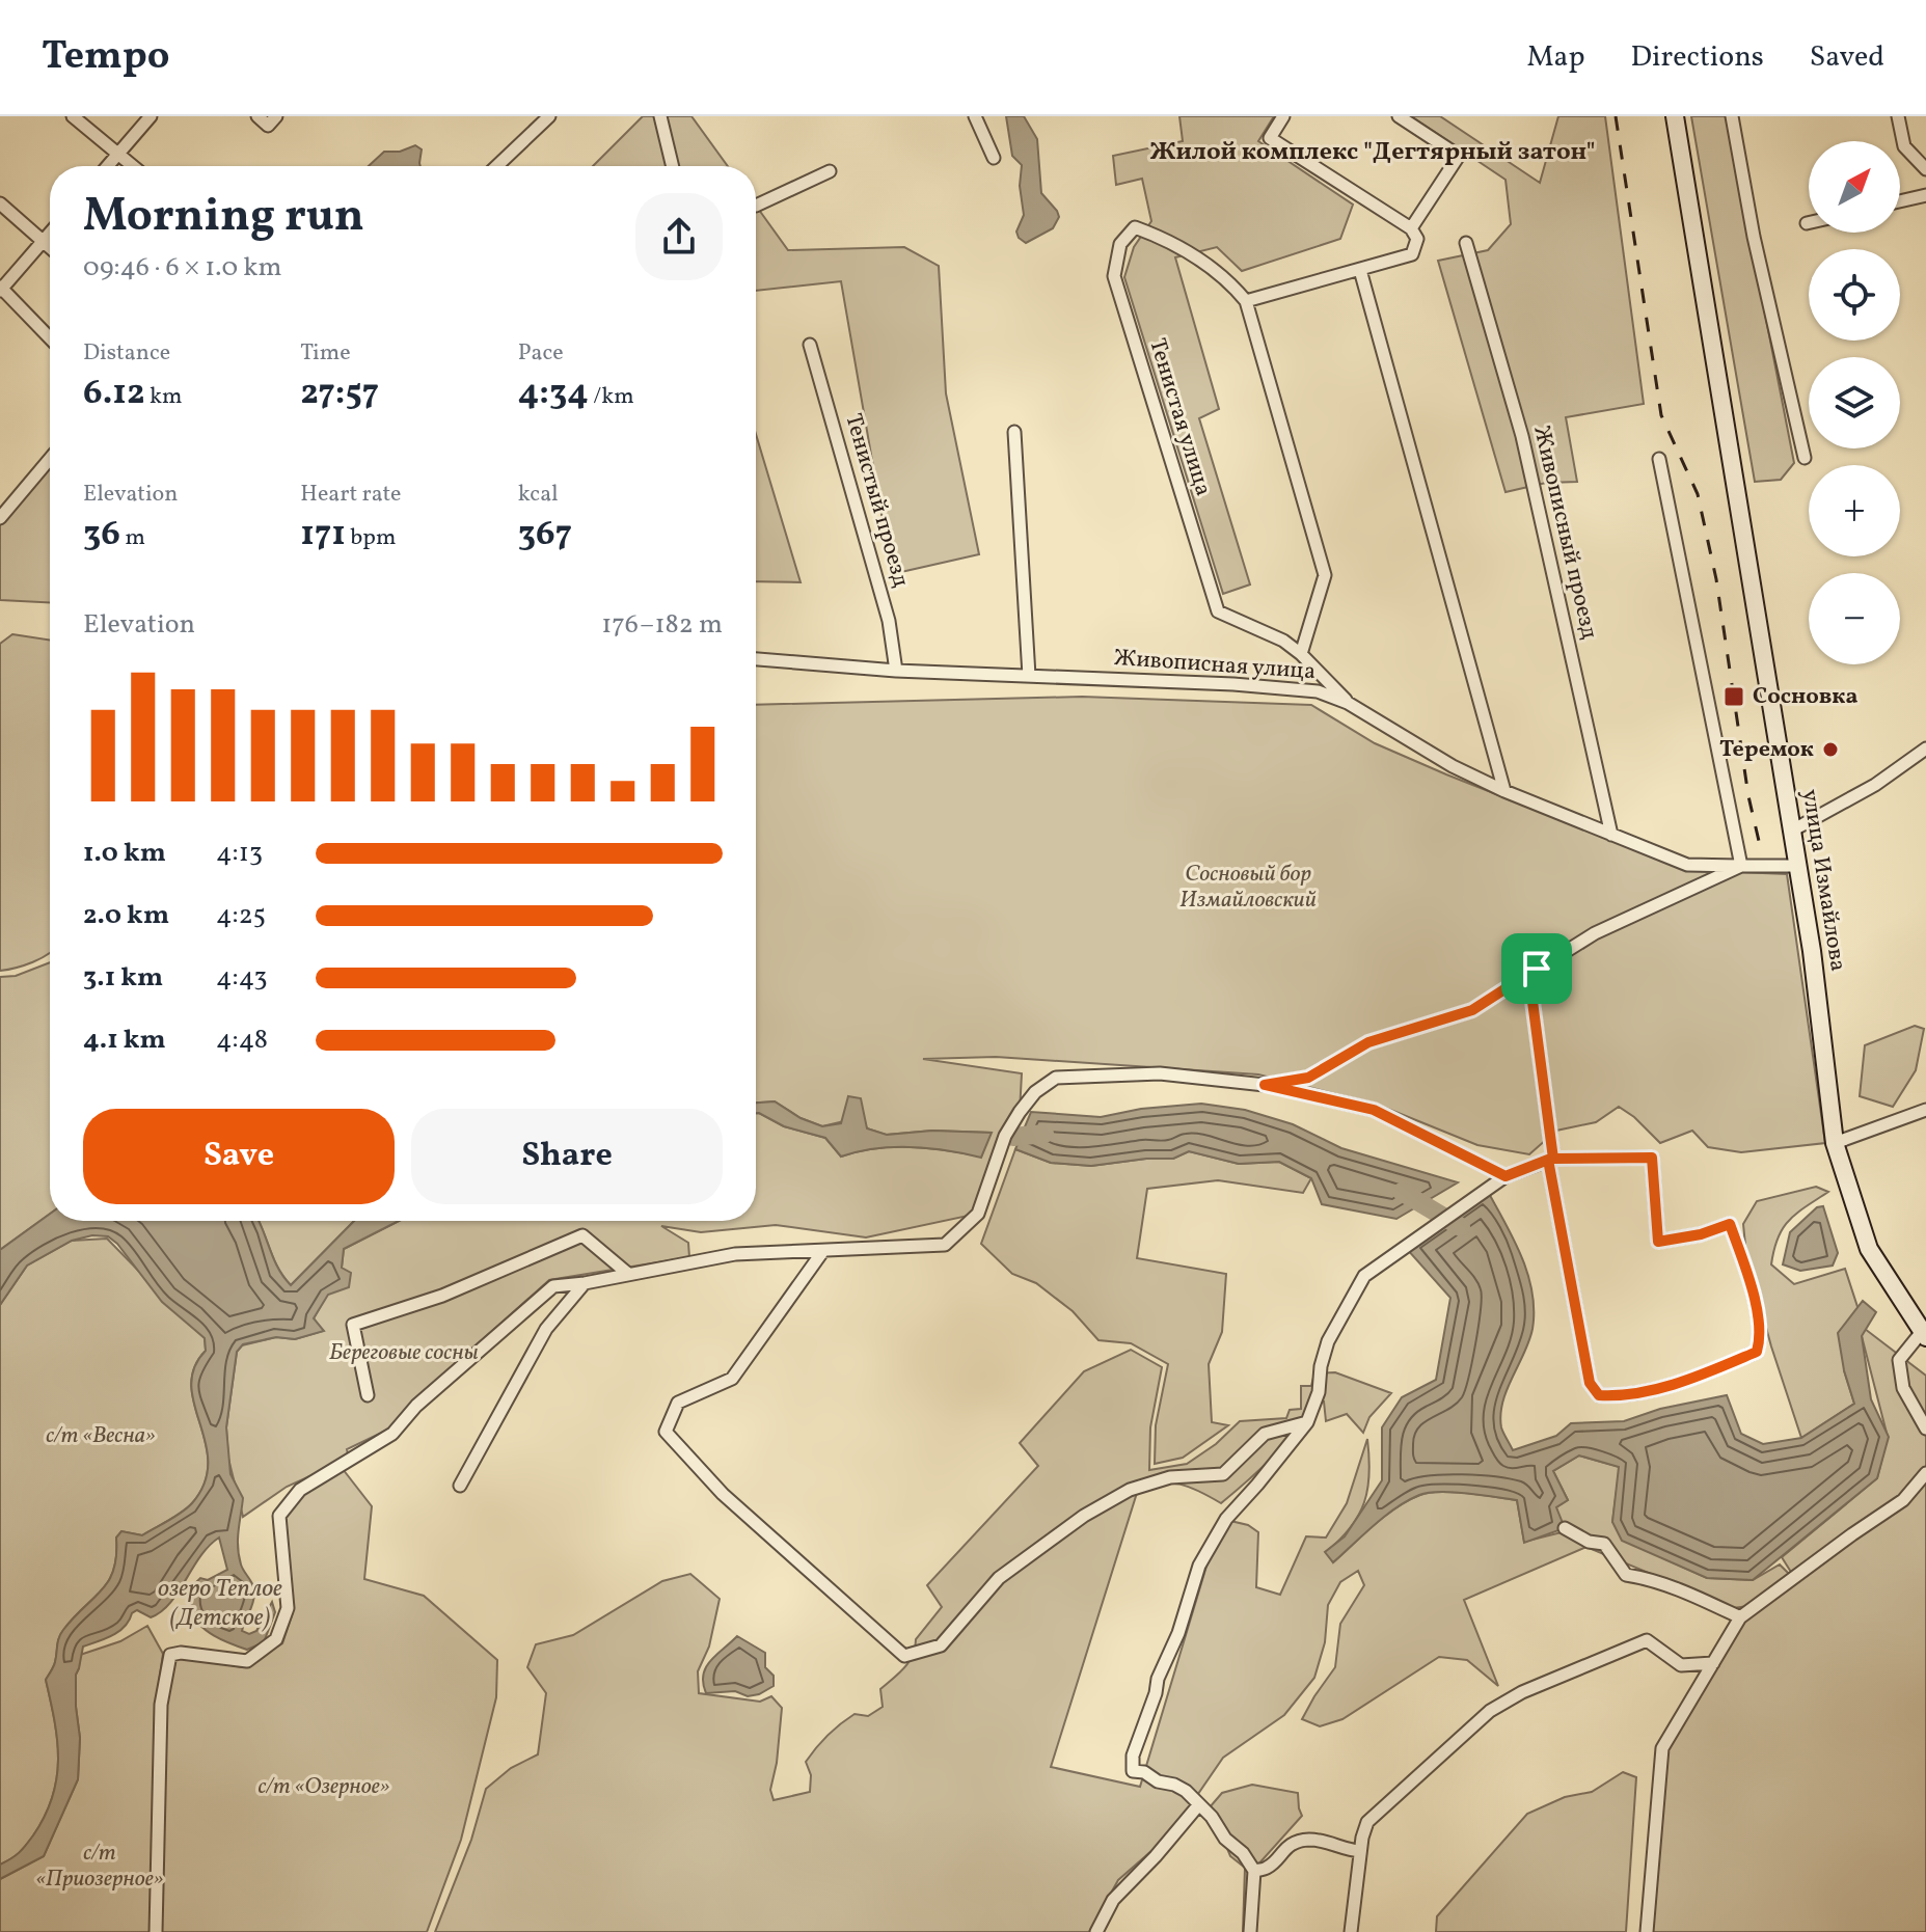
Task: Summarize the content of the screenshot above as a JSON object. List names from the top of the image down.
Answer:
{
  "streets": {
    "main road": ["улица Измайлова"],
    "street": [
      "Тенистая улица",
      "Тенистый проезд",
      "Живописный проезд",
      "Живописная улица"
    ]
  },
  "crossings": [
    ["Тенистая улица", "Живописная улица"],
    ["Тенистый проезд", "Живописная улица"],
    ["Живописный проезд", "Живописная улица"],
    ["Живописная улица", "улица Измайлова"]
  ],
  "districts": ["Жилой комплекс \"Дегтярный затон\""],
  "water": ["озеро Теплое (Детское)"],
  "parks": [
    "Сосновый бор Измайловский",
    "Береговые сосны",
    "с/т «Весна»",
    "с/т «Озерное»",
    "с/т «Приозерное»"
  ],
  "places": {
    "transit": ["Сосновка"],
    "other": ["Теремок"]
  },
  "north": "top right",
  "page": {
    "header": "Tempo",
    "nav": ["Map", "Directions", "Saved"],
    "map_buttons": ["+", "−"],
    "heading": ["Morning run", "09:46 · 6 × 1.0 km"],
    "stats": [
      ["Distance", "6.12 km"],
      ["Time", "27:57"],
      ["Pace", "4:34 /km"],
      ["Elevation", "36 m"],
      ["Heart rate", "171 bpm"],
      ["kcal", "367"]
    ],
    "chart": ["Elevation", "176–182 m"],
    "list": [
      {
        "name": "1.0 km",
        "note": "4:13"
      },
      {
        "name": "2.0 km",
        "note": "4:25"
      },
      {
        "name": "3.1 km",
        "note": "4:43"
      },
      {
        "name": "4.1 km",
        "note": "4:48"
      }
    ],
    "buttons": ["Save", "Share"]
  }
}
